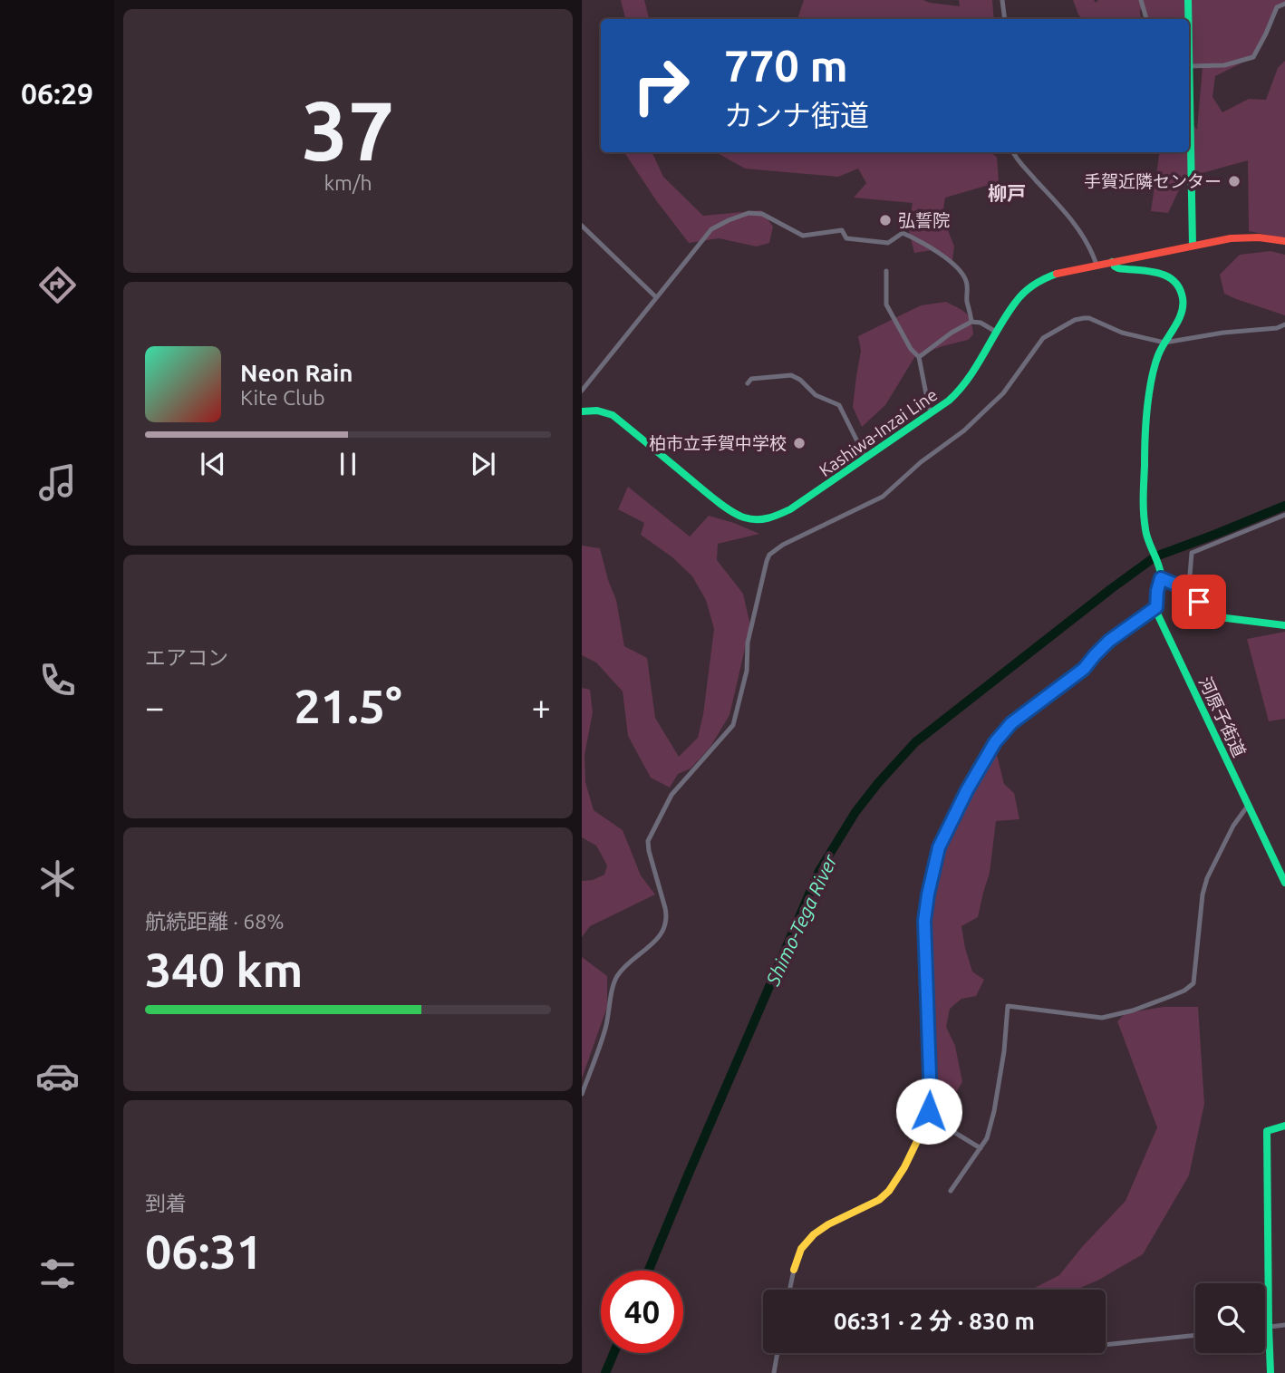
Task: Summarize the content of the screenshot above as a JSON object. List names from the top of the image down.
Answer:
{
  "streets": {
    "street": ["Kashiwa-Inzai Line", "河原子街道"]
  },
  "districts": ["柳戸"],
  "water": ["Shimo-Tega River"],
  "places": ["手賀近隣センター", "弘誓院", "柏市立手賀中学校"],
  "page": {
    "tabs": "06:29",
    "tile": [
      ["37", "km/h"],
      "エアコン",
      ["航続距離 · 68%", "340 km"],
      ["到着", "06:31"]
    ],
    "turn": ["770 m", "カンナ街道"],
    "song": ["Neon Rain", "Kite Club"],
    "heat": ["−", "21.5°", "+"],
    "limit": "40",
    "trip": "06:31 · 2 分 · 830 m"
  }
}
